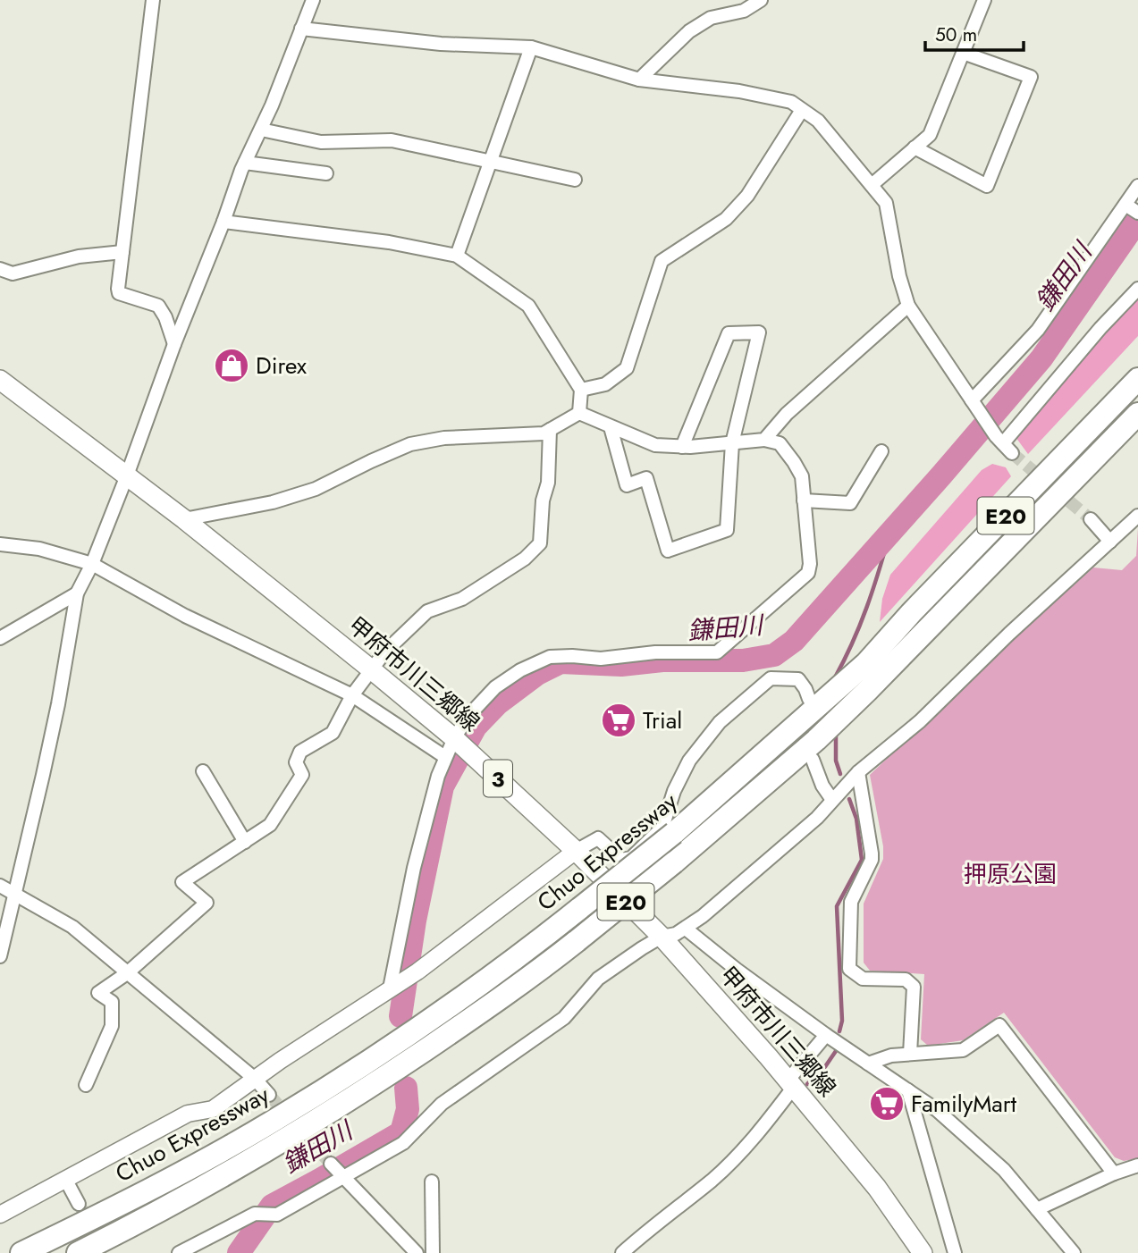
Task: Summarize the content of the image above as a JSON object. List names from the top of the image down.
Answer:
{
  "streets": {
    "highway": ["E20", "Chuo Expressway"],
    "main road": ["甲府市川三郷線", "3"]
  },
  "water": ["鎌田川"],
  "parks": ["押原公園"],
  "places": {
    "shop": ["Direx"],
    "supermarket": ["Trial", "FamilyMart"]
  },
  "scale_bar": "50 m"
}
